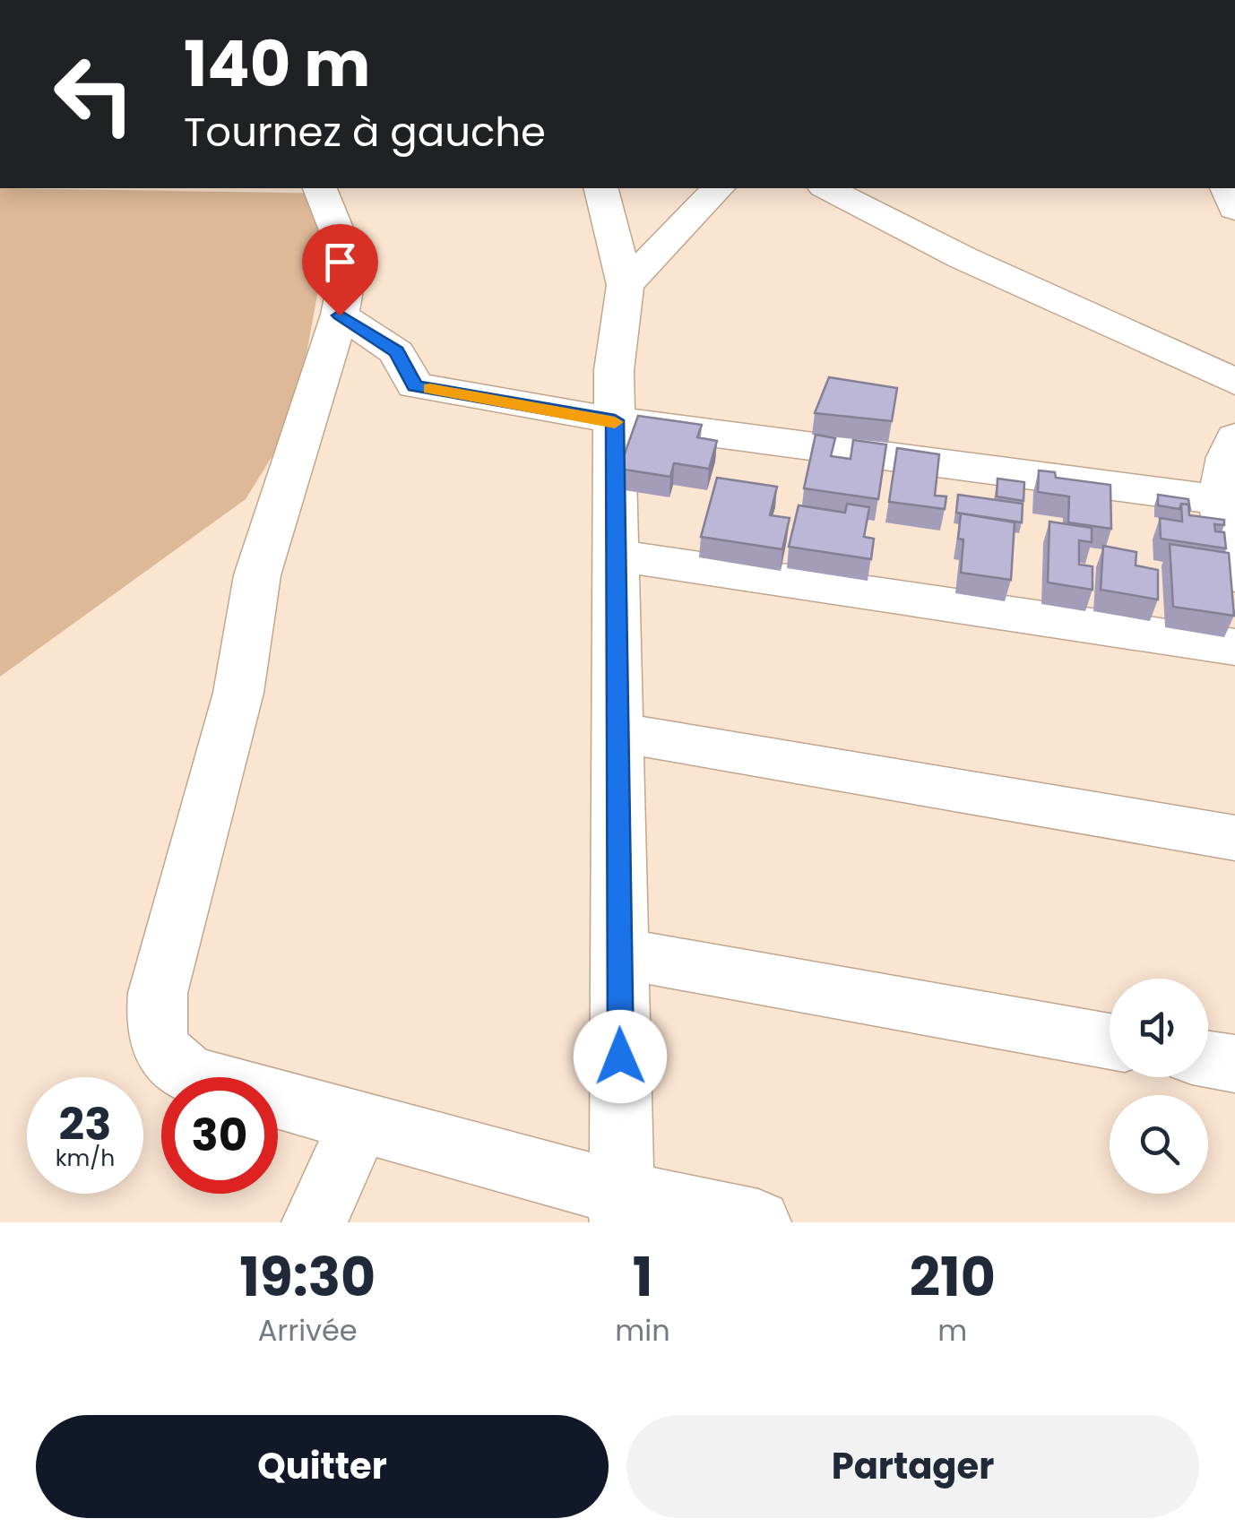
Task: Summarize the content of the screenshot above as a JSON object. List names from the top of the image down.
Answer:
{
  "page": {
    "turn": ["140 m", "Tournez à gauche"],
    "speed": "23 km/h",
    "limit": "30",
    "eta": [
      "19:30",
      "Arrivée",
      "1",
      "min",
      "210",
      "m"
    ],
    "buttons": ["Quitter", "Partager"]
  }
}
